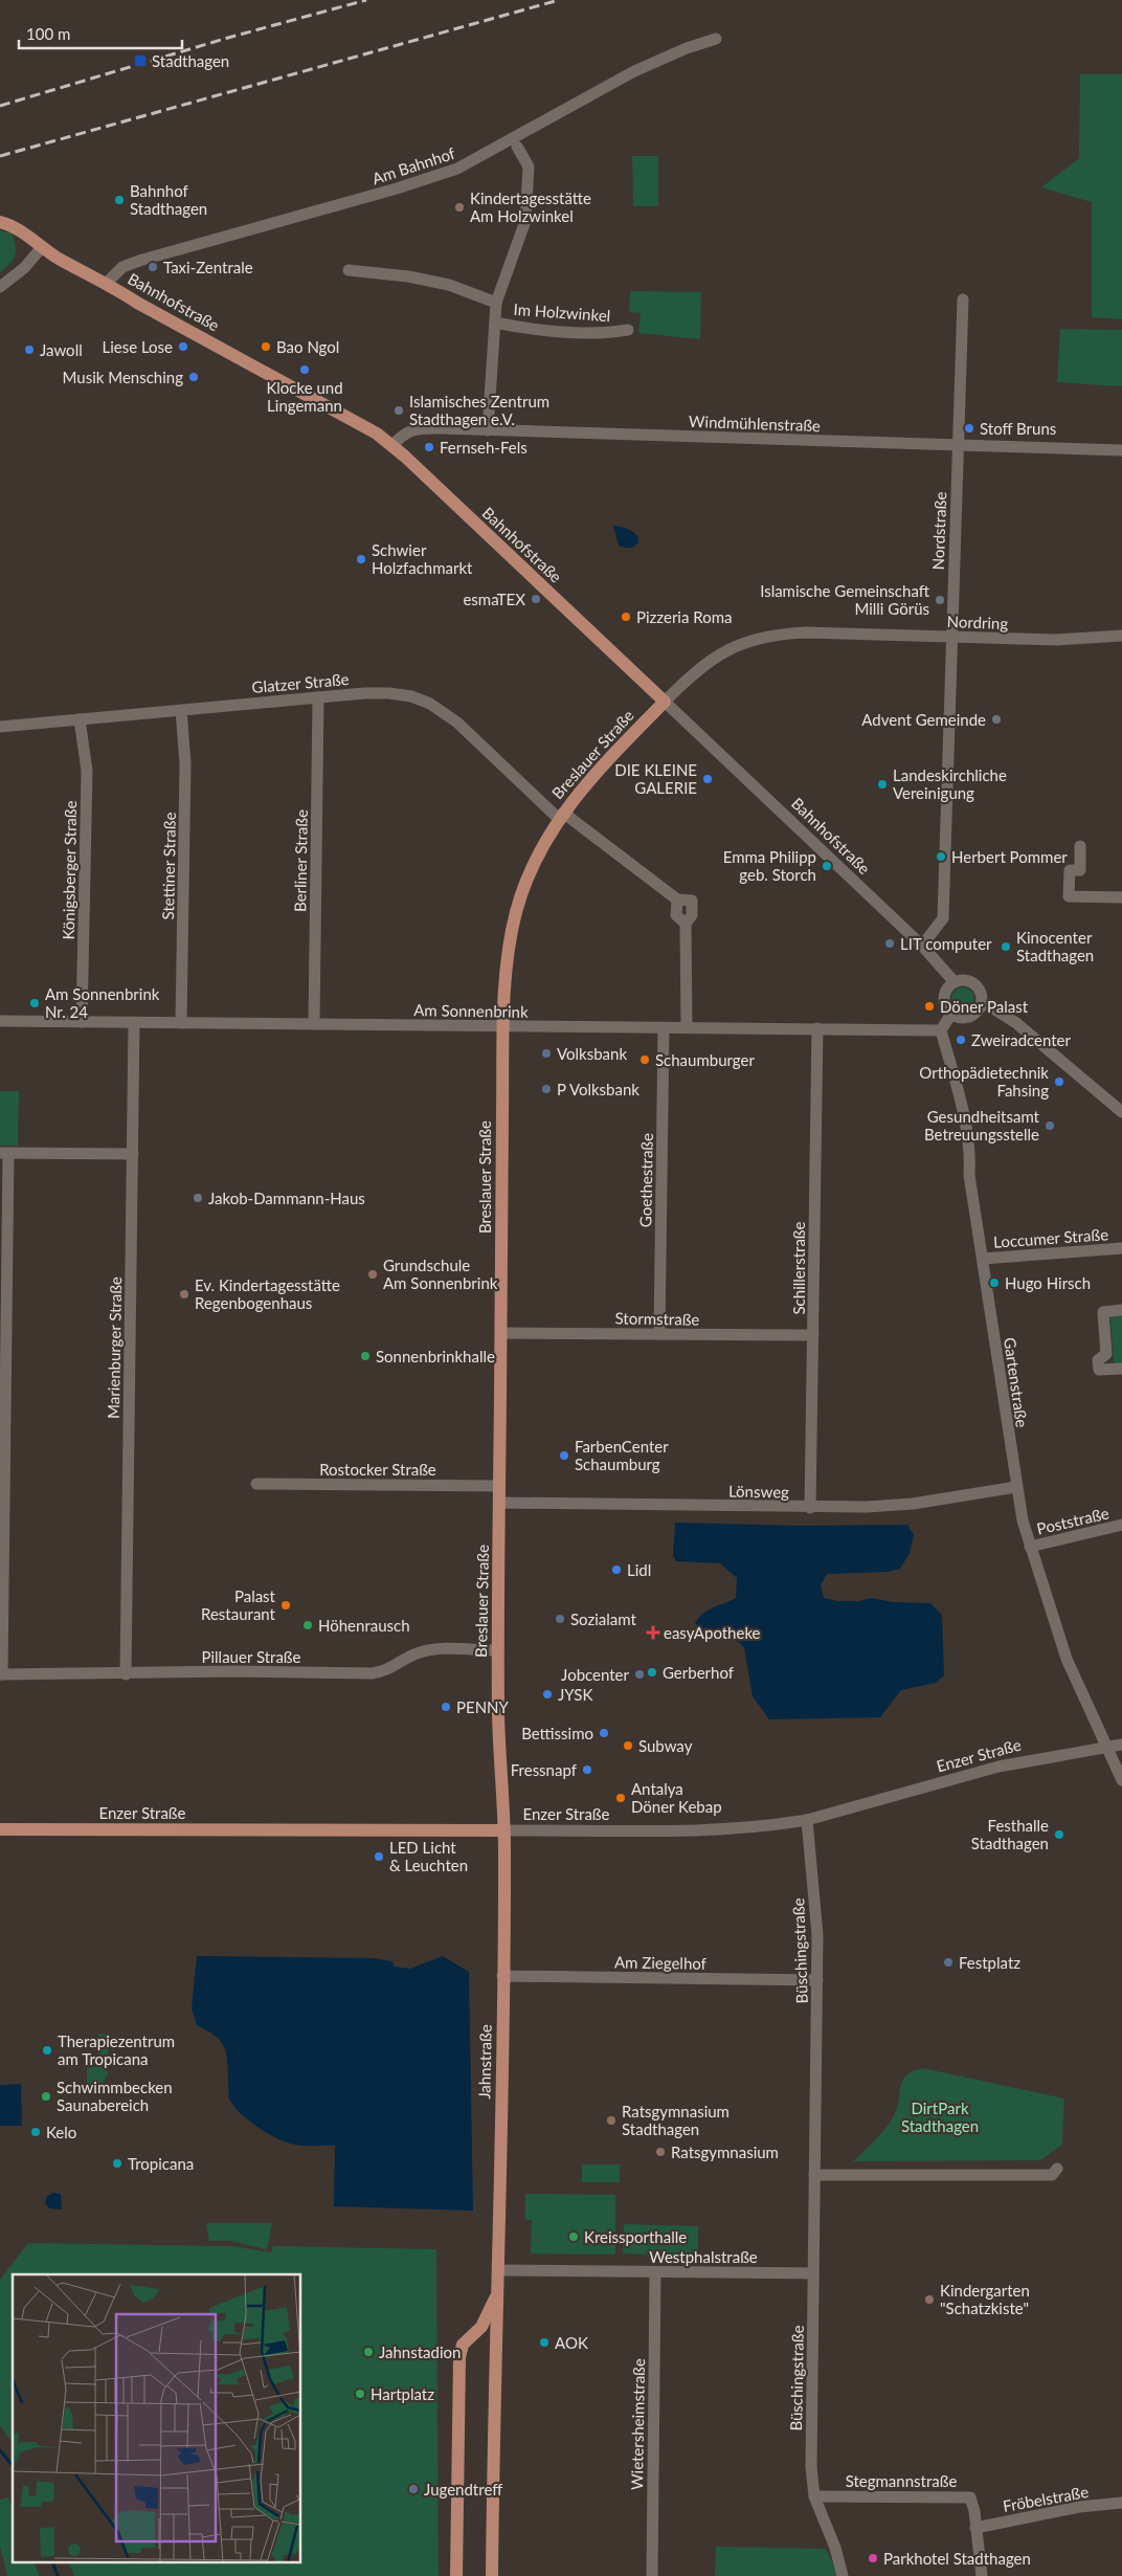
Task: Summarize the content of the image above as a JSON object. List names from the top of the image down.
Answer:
{
  "streets": {
    "main road": [
      "Bahnhofstraße",
      "Breslauer Straße",
      "Enzer Straße",
      "Jahnstraße"
    ],
    "street": [
      "Am Bahnhof",
      "Im Holzwinkel",
      "Windmühlenstraße",
      "Nordstraße",
      "Nordring",
      "Glatzer Straße",
      "Berliner Straße",
      "Stettiner Straße",
      "Königsberger Straße",
      "Am Sonnenbrink",
      "Goethestraße",
      "Loccumer Straße",
      "Schillerstraße",
      "Stormstraße",
      "Marienburger Straße",
      "Gartenstraße",
      "Rostocker Straße",
      "Lönsweg",
      "Poststraße",
      "Pillauer Straße",
      "Büschingstraße",
      "Am Ziegelhof",
      "Westphalstraße",
      "Wietersheimstraße",
      "Stegmannstraße",
      "Fröbelstraße"
    ]
  },
  "crossings": [
    ["Am Bahnhof", "Bahnhofstraße"],
    ["Bahnhofstraße", "Windmühlenstraße"],
    ["Bahnhofstraße", "Nordstraße"],
    ["Bahnhofstraße", "Nordring"],
    ["Bahnhofstraße", "Breslauer Straße"],
    ["Im Holzwinkel", "Windmühlenstraße"],
    ["Windmühlenstraße", "Nordstraße"],
    ["Nordstraße", "Nordring"],
    ["Nordring", "Breslauer Straße"],
    ["Glatzer Straße", "Breslauer Straße"],
    ["Glatzer Straße", "Berliner Straße"],
    ["Glatzer Straße", "Stettiner Straße"],
    ["Glatzer Straße", "Königsberger Straße"],
    ["Glatzer Straße", "Am Sonnenbrink"],
    ["Breslauer Straße", "Am Sonnenbrink"],
    ["Breslauer Straße", "Stormstraße"],
    ["Breslauer Straße", "Rostocker Straße"],
    ["Breslauer Straße", "Lönsweg"],
    ["Breslauer Straße", "Pillauer Straße"],
    ["Breslauer Straße", "Enzer Straße"],
    ["Breslauer Straße", "Jahnstraße"],
    ["Berliner Straße", "Am Sonnenbrink"],
    ["Stettiner Straße", "Am Sonnenbrink"],
    ["Königsberger Straße", "Am Sonnenbrink"],
    ["Am Sonnenbrink", "Goethestraße"],
    ["Am Sonnenbrink", "Schillerstraße"],
    ["Am Sonnenbrink", "Marienburger Straße"],
    ["Am Sonnenbrink", "Gartenstraße"],
    ["Goethestraße", "Stormstraße"],
    ["Loccumer Straße", "Gartenstraße"],
    ["Schillerstraße", "Stormstraße"],
    ["Schillerstraße", "Lönsweg"],
    ["Marienburger Straße", "Pillauer Straße"],
    ["Gartenstraße", "Lönsweg"],
    ["Gartenstraße", "Poststraße"],
    ["Gartenstraße", "Enzer Straße"],
    ["Enzer Straße", "Büschingstraße"],
    ["Enzer Straße", "Jahnstraße"],
    ["Büschingstraße", "Am Ziegelhof"],
    ["Büschingstraße", "Westphalstraße"],
    ["Büschingstraße", "Stegmannstraße"],
    ["Am Ziegelhof", "Jahnstraße"],
    ["Jahnstraße", "Westphalstraße"],
    ["Westphalstraße", "Wietersheimstraße"],
    ["Stegmannstraße", "Fröbelstraße"]
  ],
  "parks": ["DirtPark Stadthagen"],
  "places": {
    "transit": ["Stadthagen"],
    "other": [
      "Bahnhof Stadthagen",
      "Kindertagesstätte Am Holzwinkel",
      "Taxi-Zentrale",
      "Liese Lose",
      "Bao Ngol",
      "Jawoll",
      "Klocke und Lingemann",
      "Musik Mensching",
      "Islamisches Zentrum Stadthagen e.V.",
      "Stoff Bruns",
      "Fernseh-Fels",
      "Schwier Holzfachmarkt",
      "esmaTEX",
      "Islamische Gemeinschaft Milli Görüs",
      "Pizzeria Roma",
      "Advent Gemeinde",
      "DIE KLEINE GALERIE",
      "Landeskirchliche Vereinigung",
      "Herbert Pommer",
      "Emma Philipp geb. Storch",
      "LIT computer",
      "Kinocenter Stadthagen",
      "Am Sonnenbrink Nr. 24",
      "Döner Palast",
      "Zweiradcenter",
      "Volksbank",
      "Schaumburger",
      "Orthopädietechnik Fahsing",
      "P Volksbank",
      "Gesundheitsamt Betreuungsstelle",
      "Jakob-Dammann-Haus",
      "Grundschule Am Sonnenbrink",
      "Hugo Hirsch",
      "Ev. Kindertagesstätte Regenbogenhaus",
      "Sonnenbrinkhalle",
      "FarbenCenter Schaumburg",
      "Lidl",
      "Palast Restaurant",
      "Sozialamt",
      "Höhenrausch",
      "Gerberhof",
      "Jobcenter",
      "JYSK",
      "PENNY",
      "Bettissimo",
      "Subway",
      "Fressnapf",
      "Antalya Döner Kebap",
      "Festhalle Stadthagen",
      "LED Licht & Leuchten",
      "Festplatz",
      "Therapiezentrum am Tropicana",
      "Schwimmbecken Saunabereich",
      "Ratsgymnasium Stadthagen",
      "Kelo",
      "Ratsgymnasium",
      "Tropicana",
      "Kreissporthalle",
      "Kindergarten \"Schatzkiste\"",
      "AOK",
      "Jahnstadion",
      "Hartplatz",
      "Jugendtreff",
      "Parkhotel Stadthagen"
    ],
    "health": ["easyApotheke"]
  },
  "scale_bar": "100 m"
}
